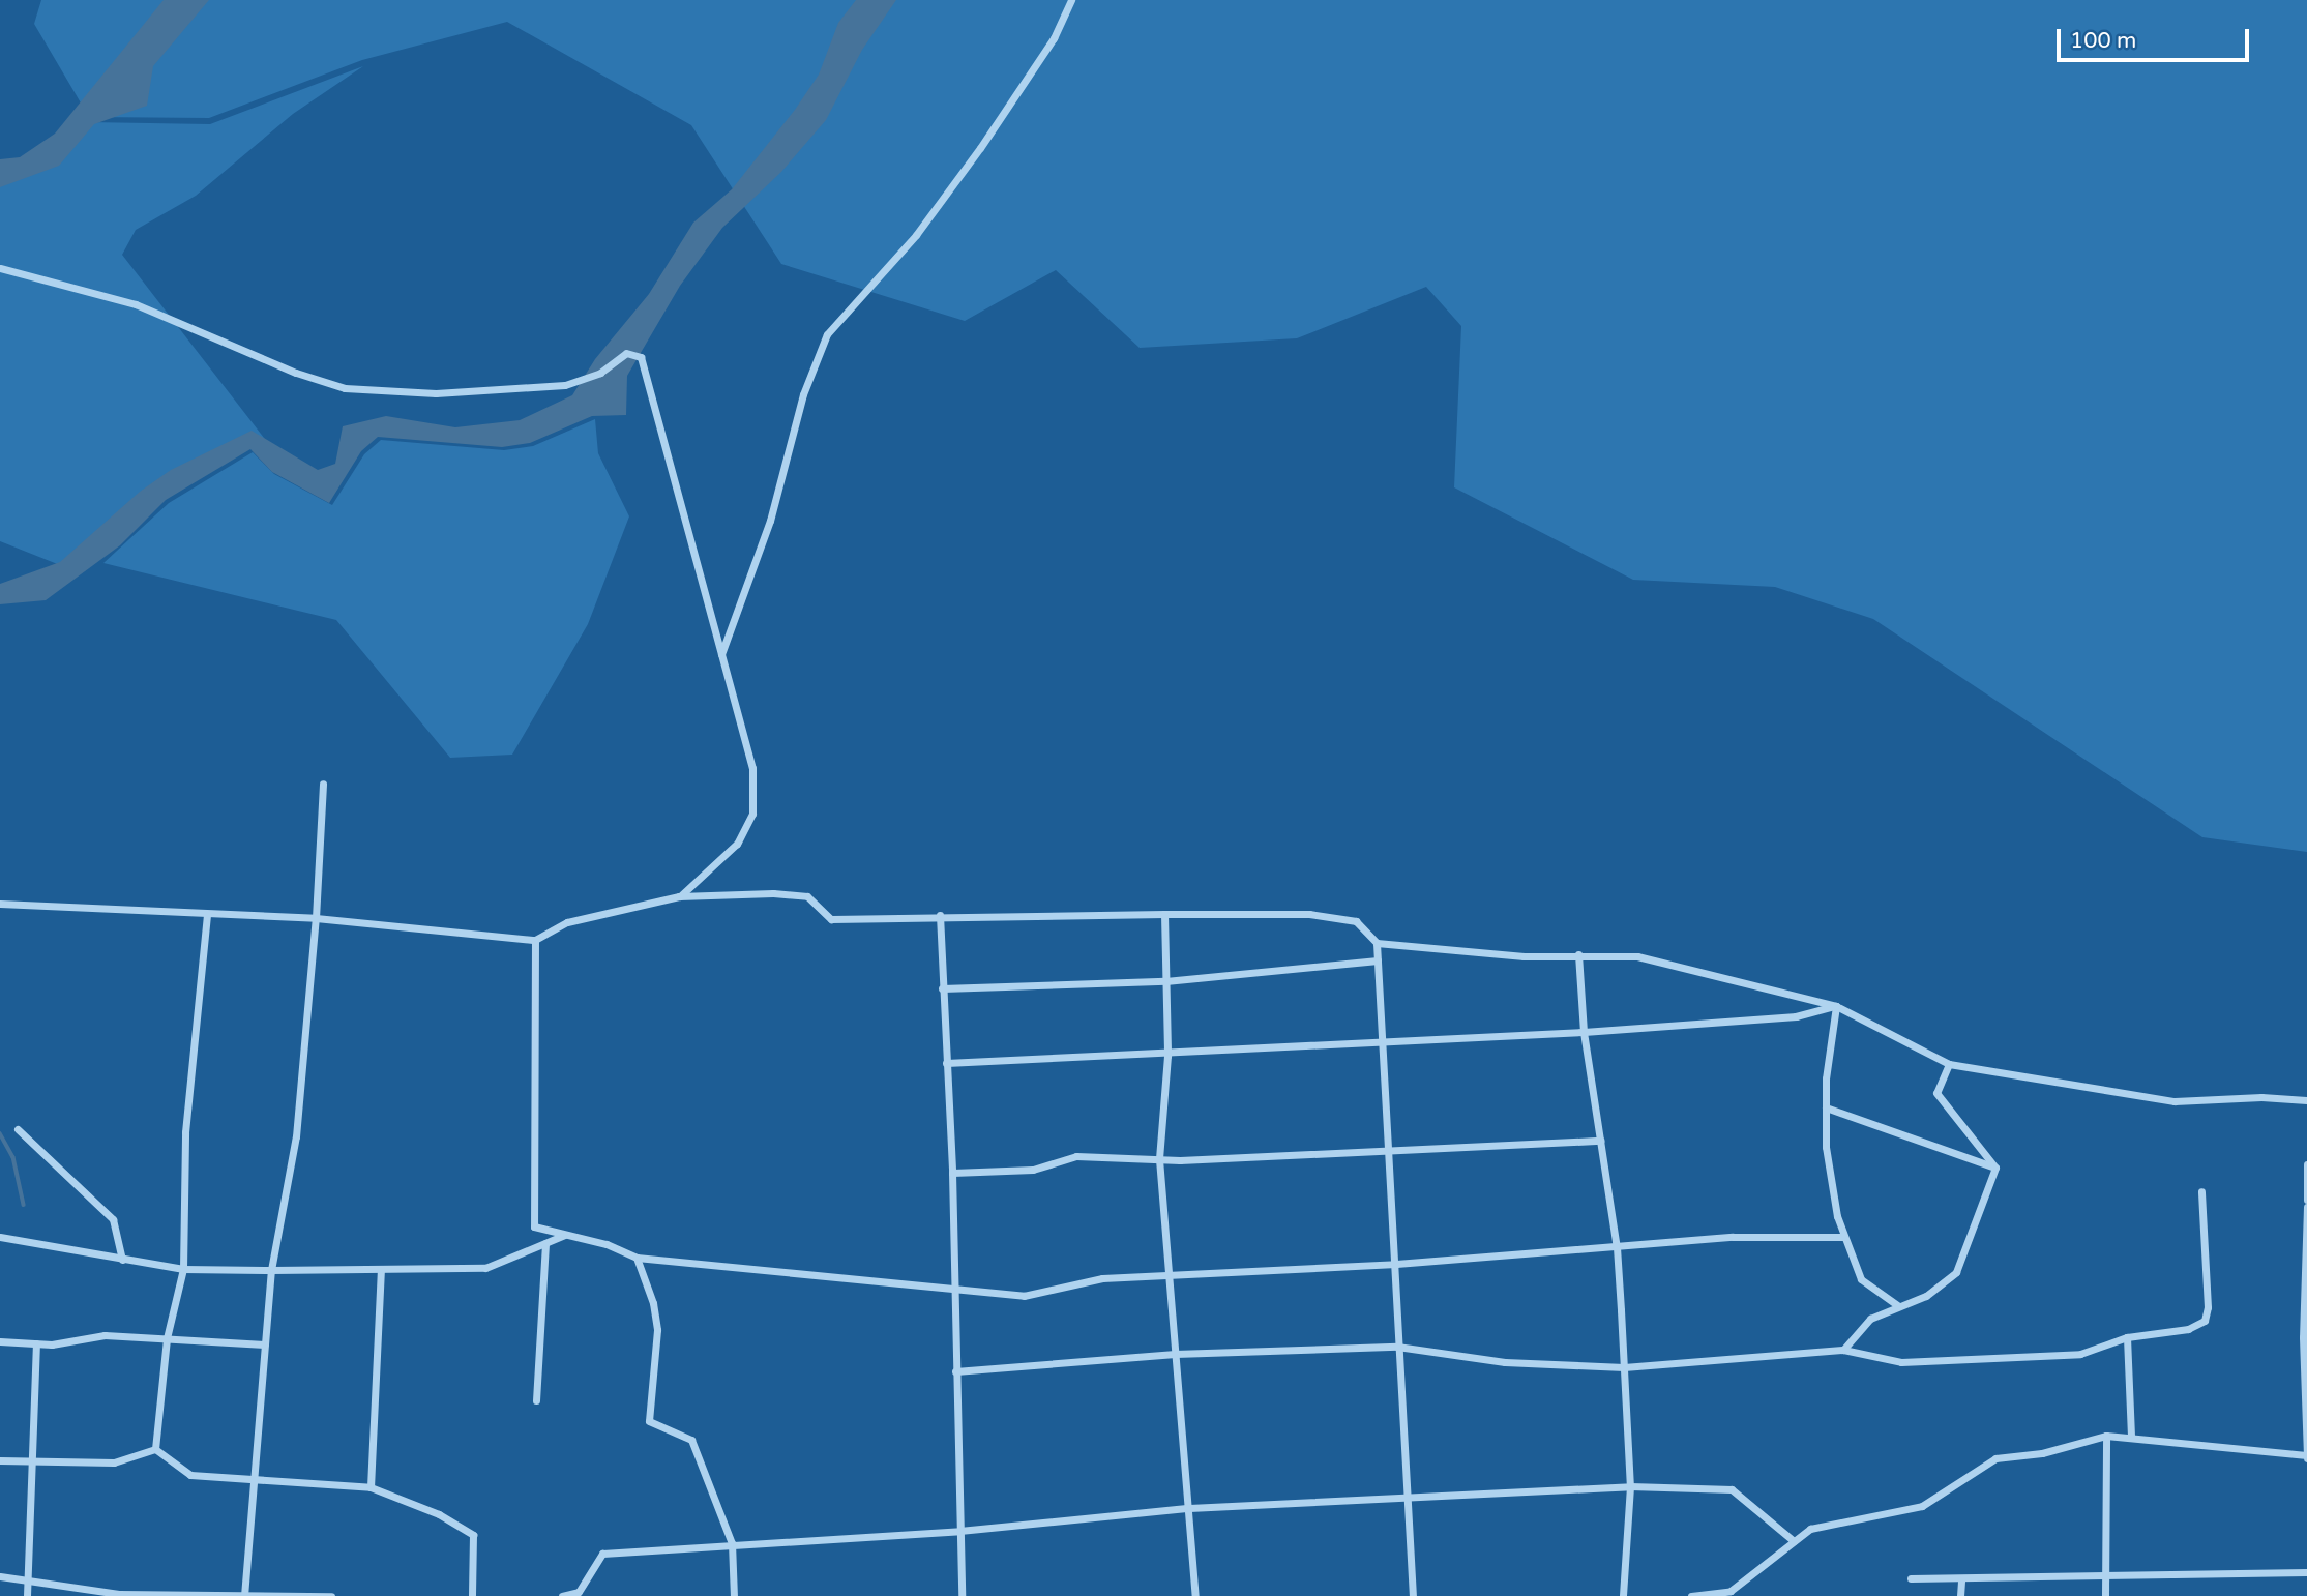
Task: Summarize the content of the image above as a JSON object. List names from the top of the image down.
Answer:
{
  "scale_bar": "100 m"
}
